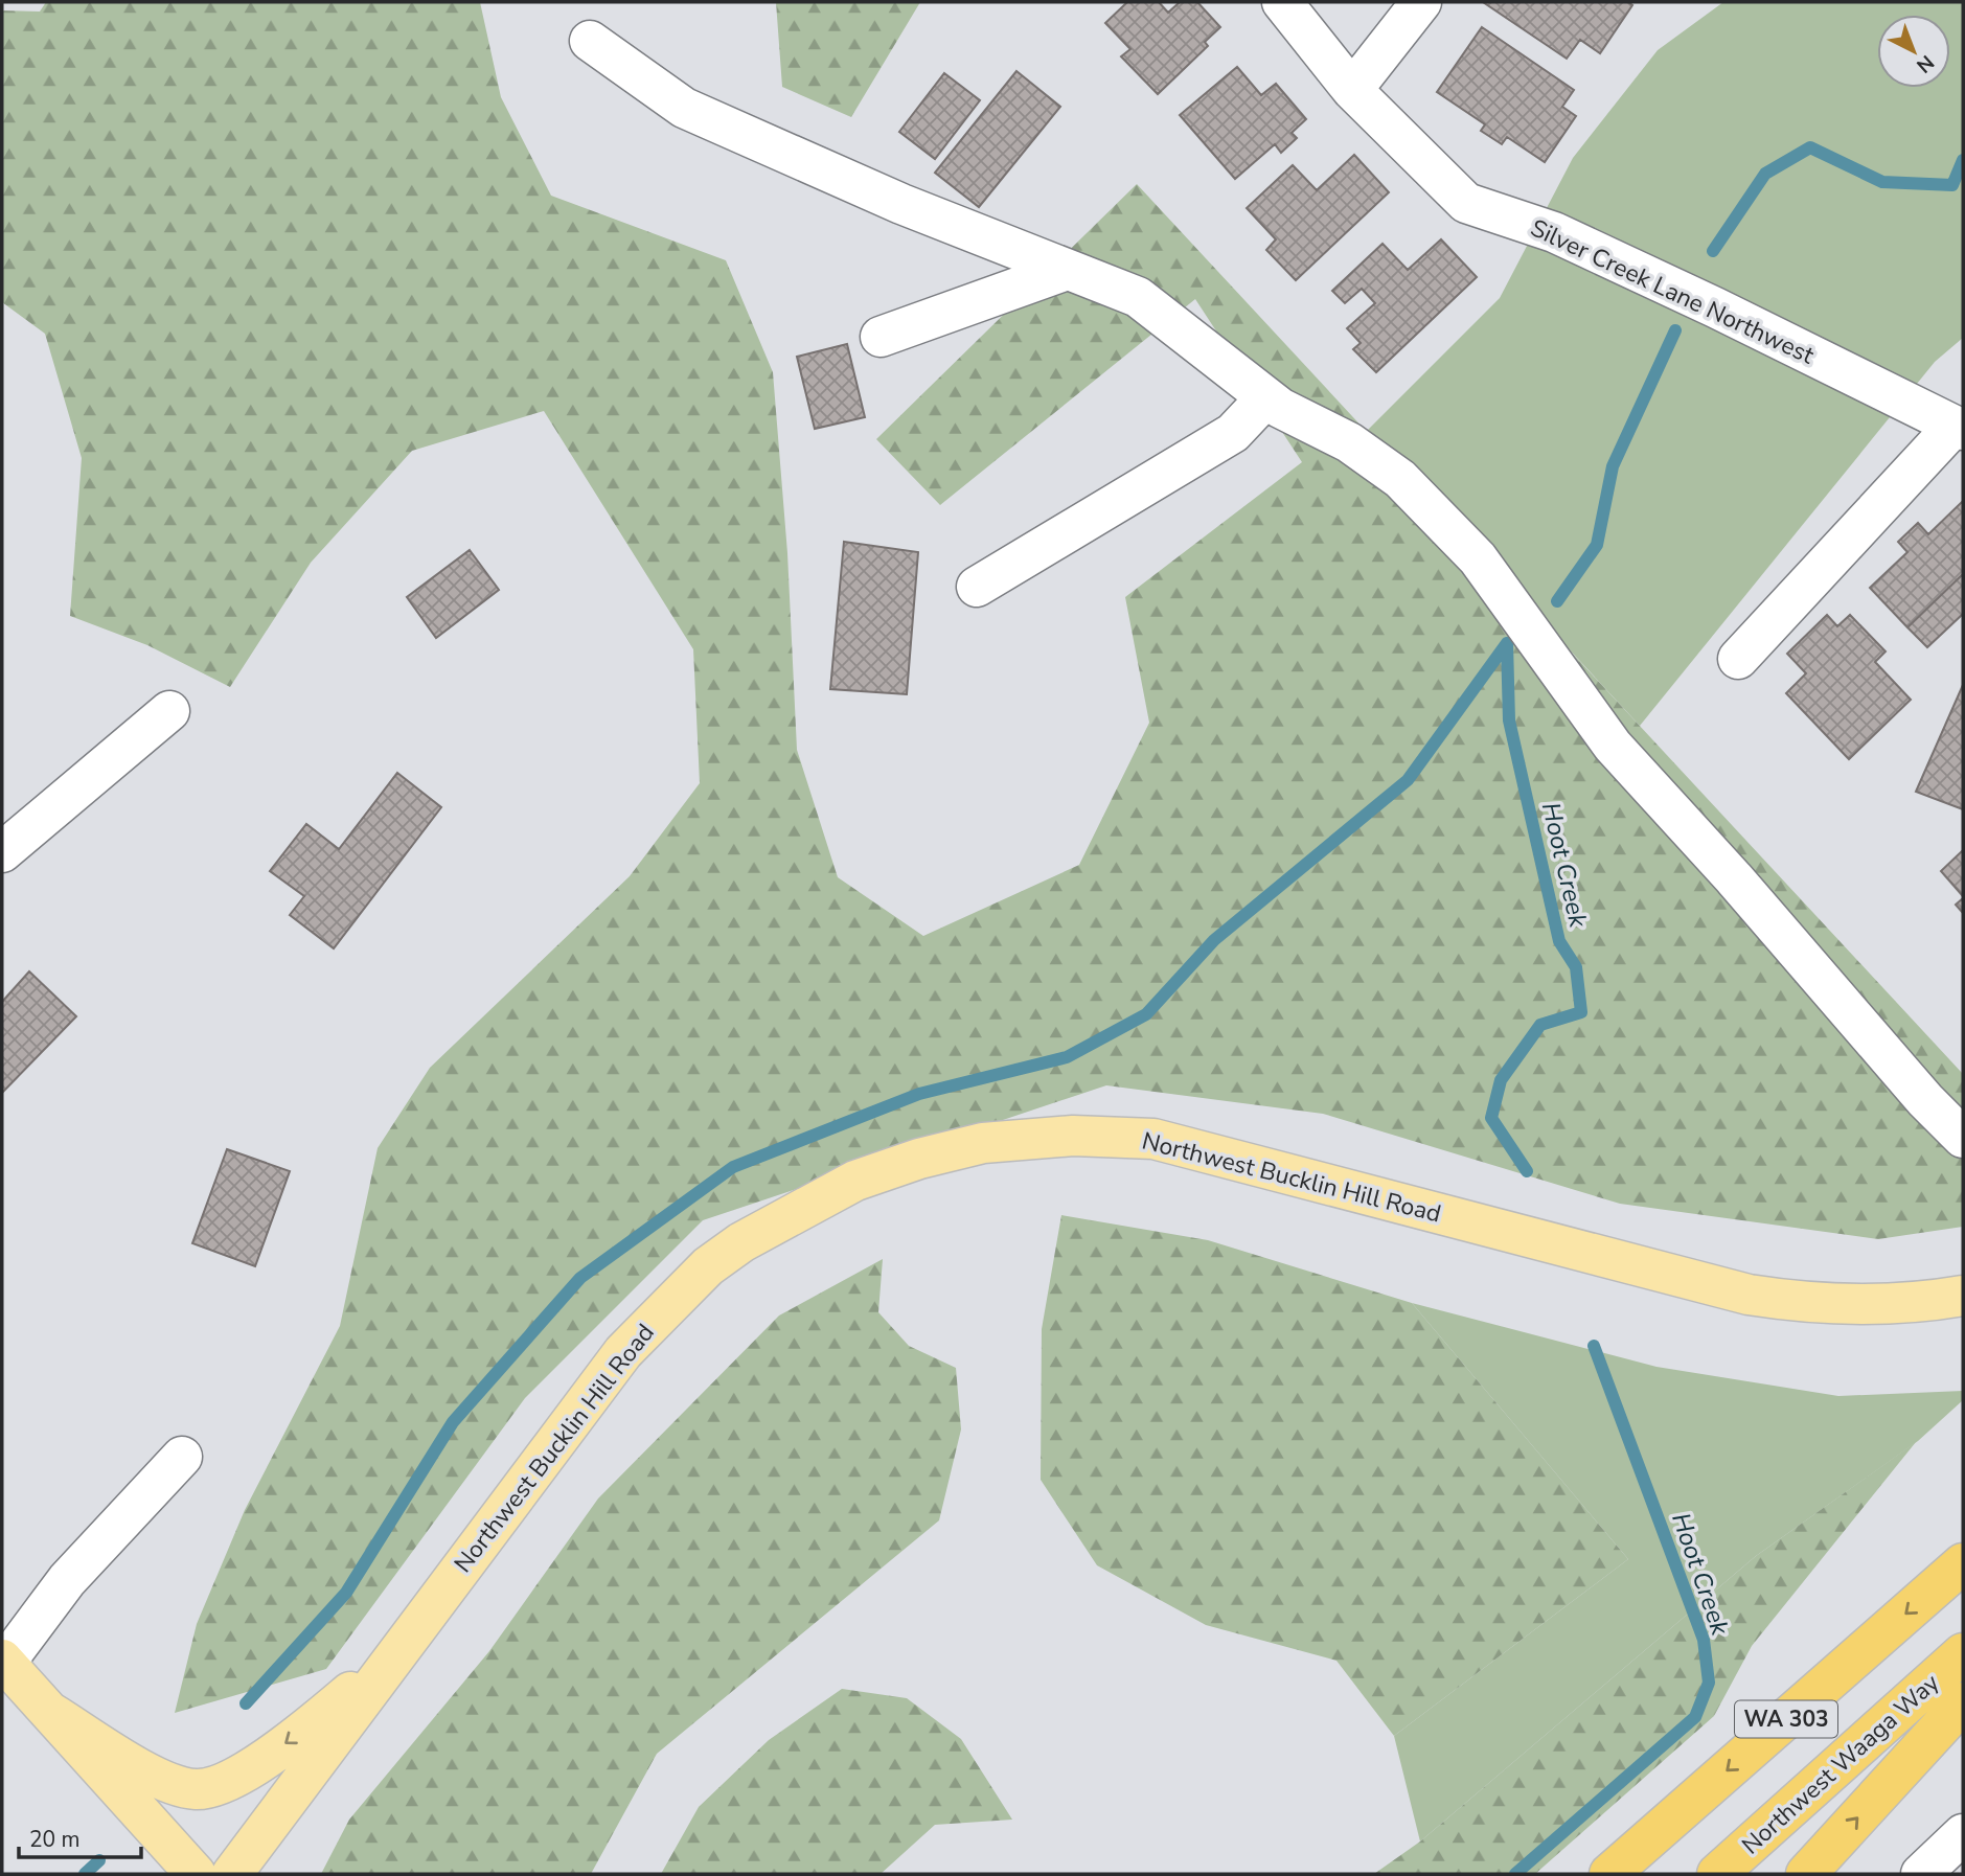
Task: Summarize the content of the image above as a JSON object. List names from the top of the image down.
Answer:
{
  "streets": {
    "highway": ["WA 303", "Northwest Waaga Way"],
    "main road": ["Northwest Bucklin Hill Road"],
    "street": ["Silver Creek Lane Northwest"]
  },
  "water": ["Hoot Creek"],
  "scale_bar": "20 m",
  "north": "bottom right"
}
